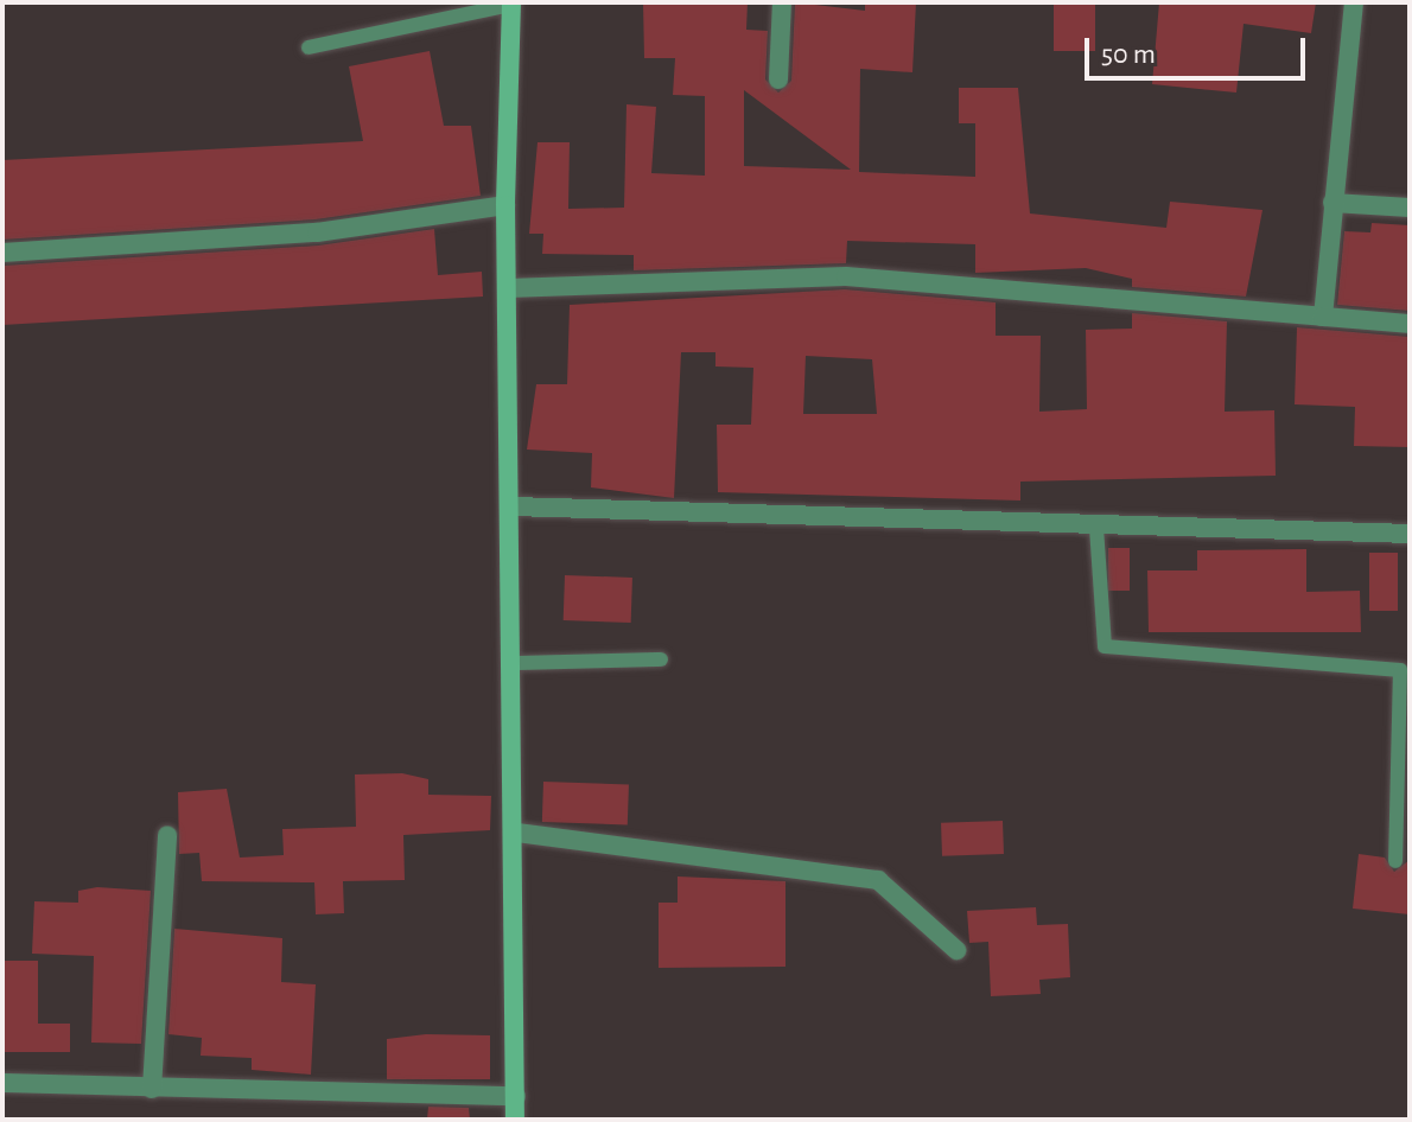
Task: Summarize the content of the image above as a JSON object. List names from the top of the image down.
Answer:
{
  "scale_bar": "50 m"
}
